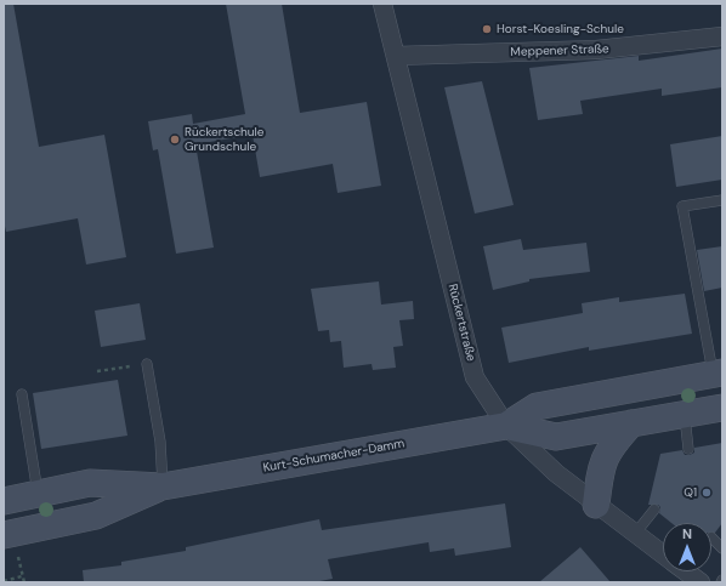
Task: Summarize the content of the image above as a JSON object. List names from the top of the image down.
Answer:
{
  "streets": {
    "main road": ["Kurt-Schumacher-Damm"],
    "street": ["Meppener Straße", "Rückertstraße"]
  },
  "crossings": [
    ["Meppener Straße", "Rückertstraße"],
    ["Rückertstraße", "Kurt-Schumacher-Damm"]
  ],
  "places": ["Horst-Koesling-Schule", "Rückertschule Grundschule", "Q1"],
  "north": "top"
}
